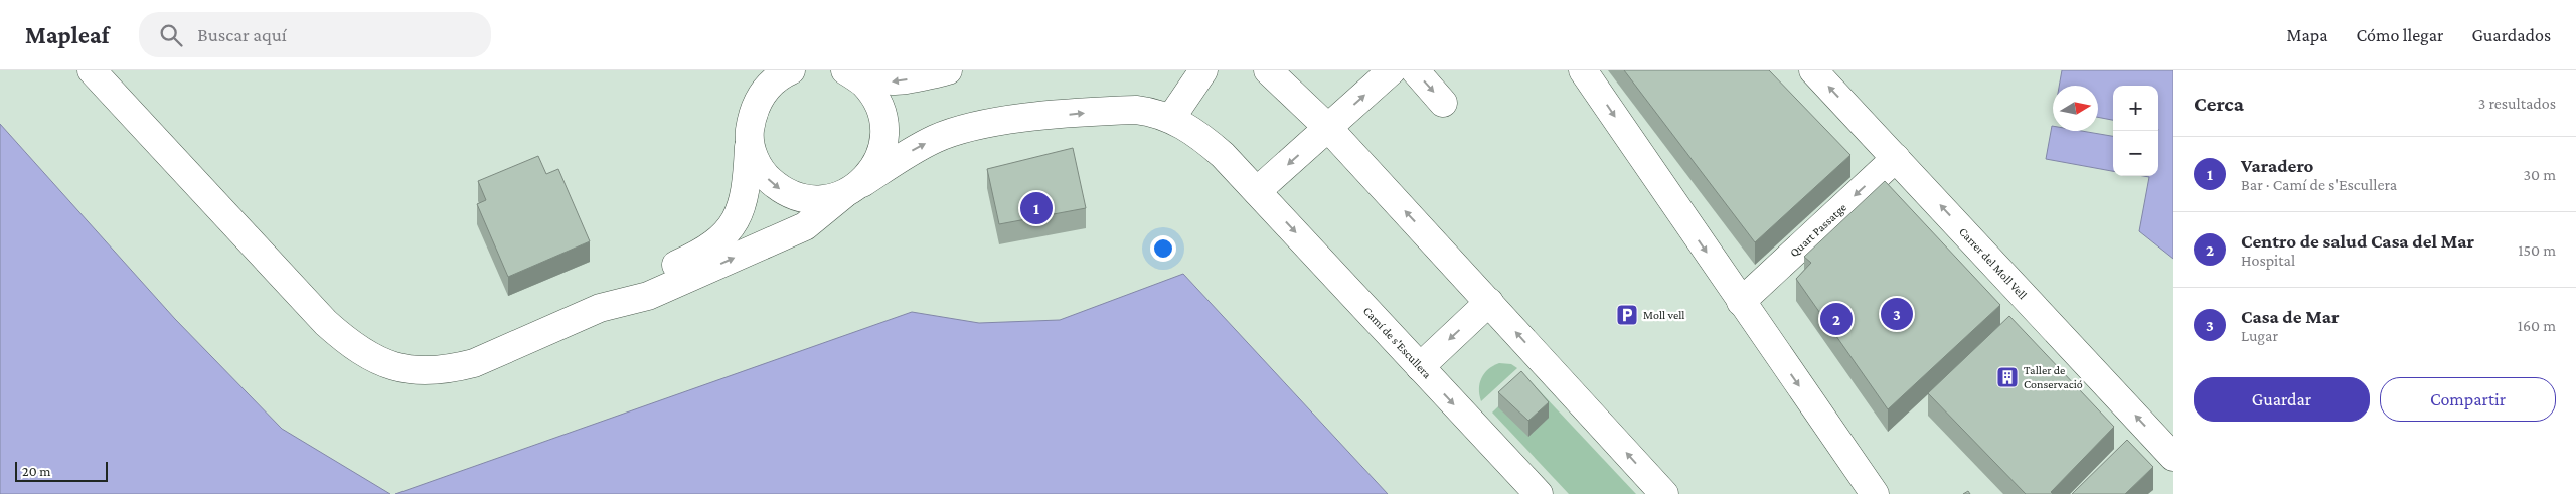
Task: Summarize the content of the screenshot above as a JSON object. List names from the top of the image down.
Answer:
{
  "streets": {
    "street": ["Quart Passatge", "Carrer del Moll Vell", "Camí de s'Escullera"]
  },
  "crossings": [
    ["Quart Passatge", "Carrer del Moll Vell"]
  ],
  "one_way": ["Quart Passatge", "Camí de s'Escullera"],
  "places": {
    "parking": ["Moll vell"],
    "building": ["Taller de Conservació"]
  },
  "scale_bar": "20 m",
  "north": "right",
  "page": {
    "header": "Mapleaf",
    "search": "Buscar aquí",
    "nav": ["Mapa", "Cómo llegar", "Guardados"],
    "heading": ["Cerca", "3 resultados"],
    "map_buttons": ["+", "−"],
    "list": [
      {
        "mark": "1",
        "name": "Varadero",
        "note": "Bar · Camí de s'Escullera",
        "value": "30 m"
      },
      {
        "mark": "2",
        "name": "Centro de salud Casa del Mar",
        "note": "Hospital",
        "value": "150 m"
      },
      {
        "mark": "3",
        "name": "Casa de Mar",
        "note": "Lugar",
        "value": "160 m"
      }
    ],
    "pins": ["1", "3", "2"],
    "buttons": ["Guardar", "Compartir"],
    "scale": "20 m"
  }
}
